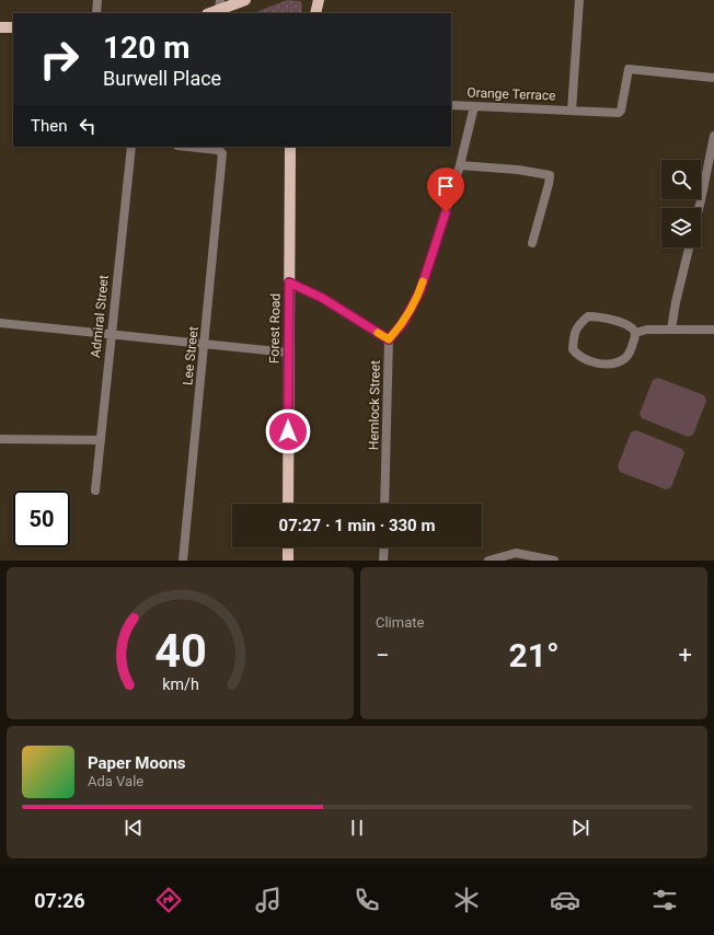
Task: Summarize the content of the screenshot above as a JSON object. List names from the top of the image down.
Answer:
{
  "streets": {
    "main road": ["Forest Road"],
    "street": [
      "Orange Terrace",
      "Admiral Street",
      "Lee Street",
      "Hemlock Street"
    ]
  },
  "page": {
    "turn": ["120 m", "Burwell Place"],
    "then": "Then",
    "limit": "50",
    "trip": "07:27 · 1 min · 330 m",
    "tile": "Climate",
    "heat": ["−", "21°", "+"],
    "song": ["Paper Moons", "Ada Vale"],
    "tabs": "07:26",
    "gauge": ["40", "km/h"]
  }
}
